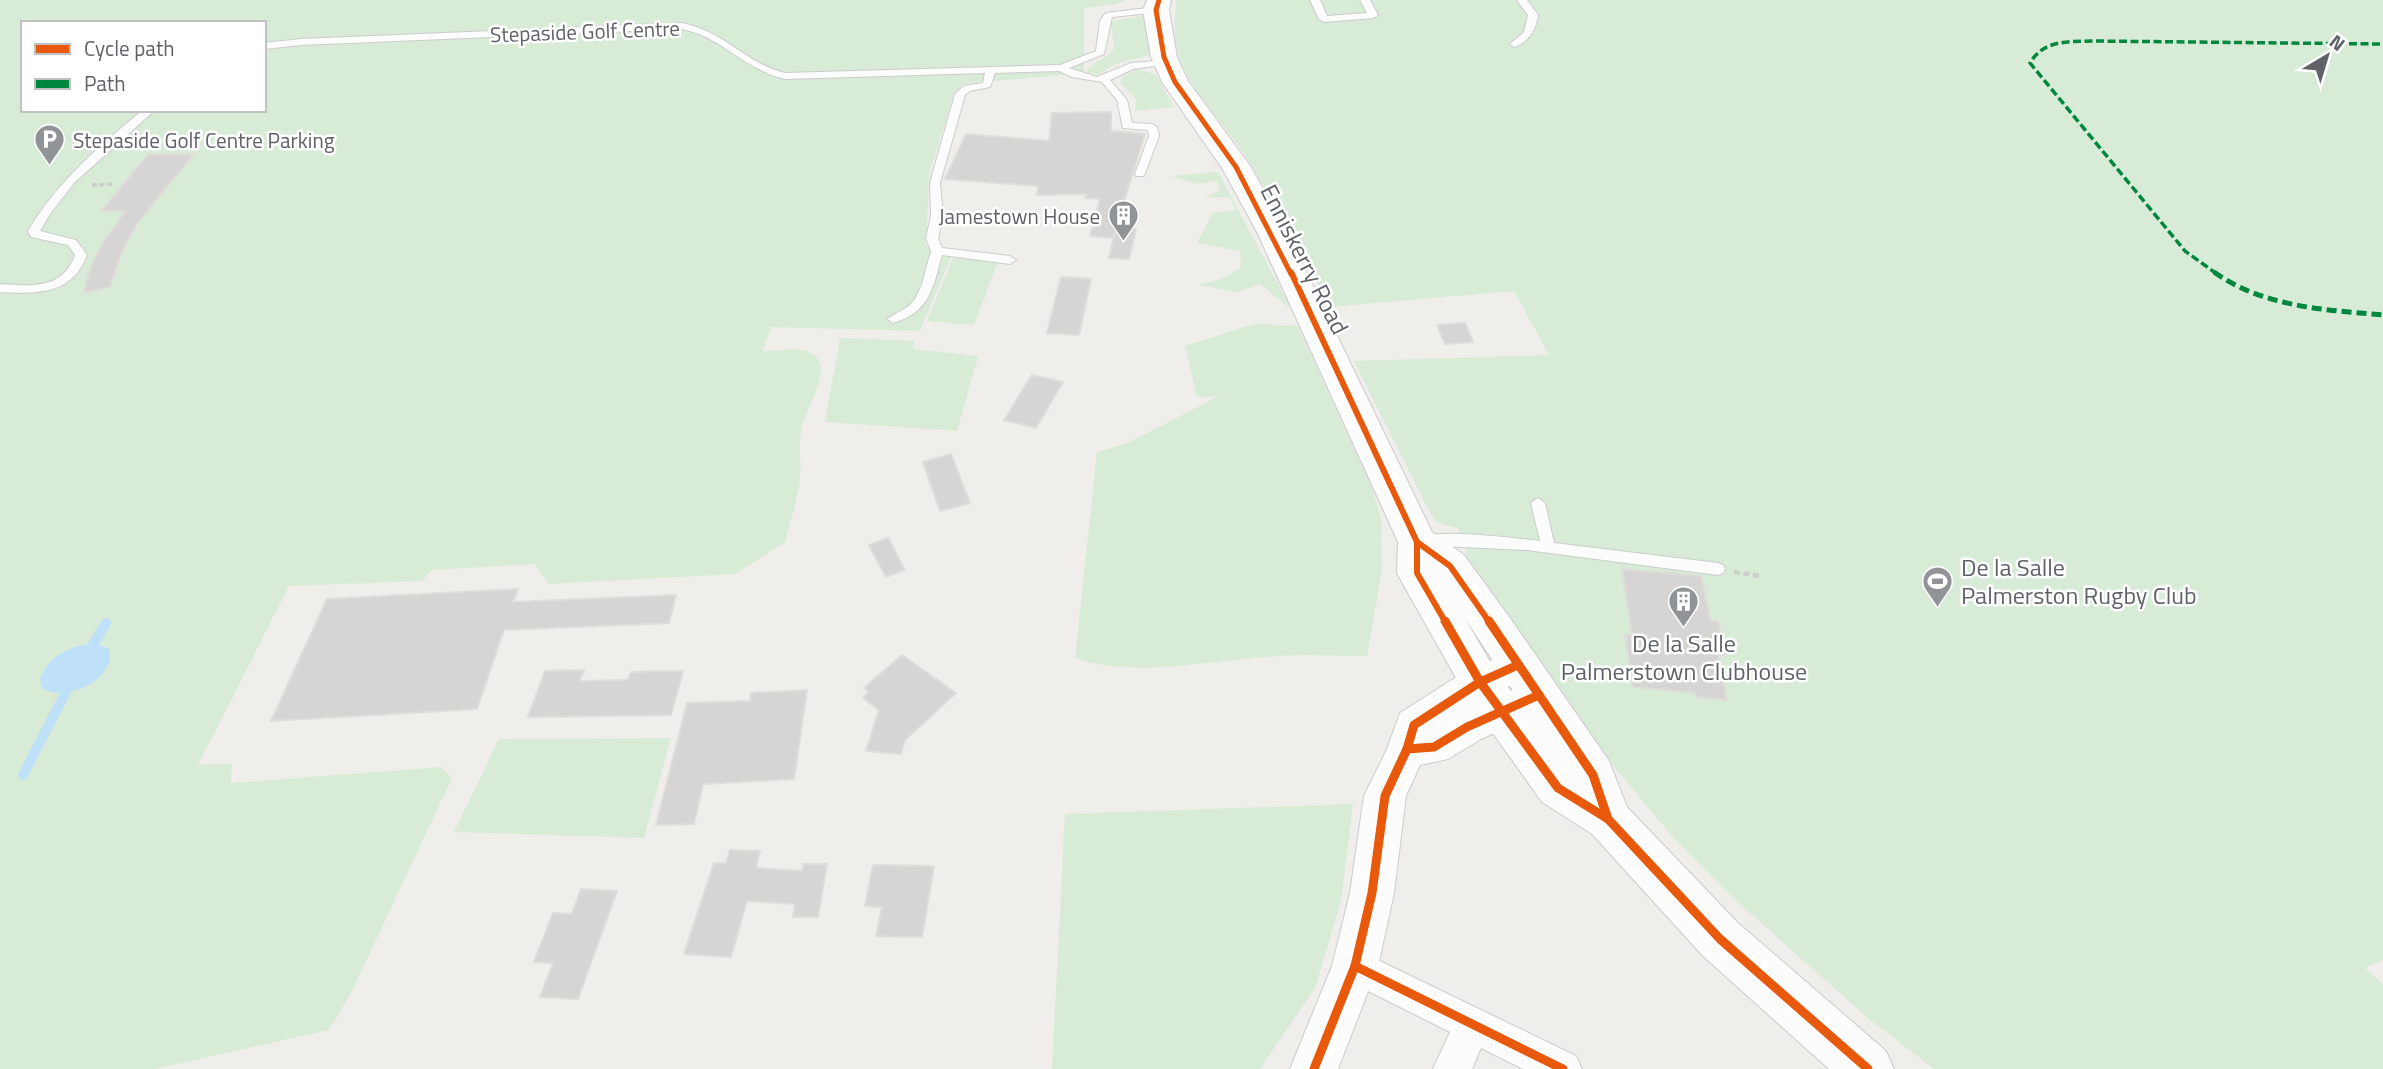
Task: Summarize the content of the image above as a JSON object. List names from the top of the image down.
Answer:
{
  "streets": {
    "main road": ["Enniskerry Road"],
    "lane": ["Stepaside Golf Centre"]
  },
  "places": {
    "parking": ["Stepaside Golf Centre Parking"],
    "building": ["Jamestown House", "De la Salle Palmerstown Clubhouse"],
    "sports": ["De la Salle Palmerston Rugby Club"]
  },
  "legend": ["Cycle path", "Path"],
  "north": "top right"
}
